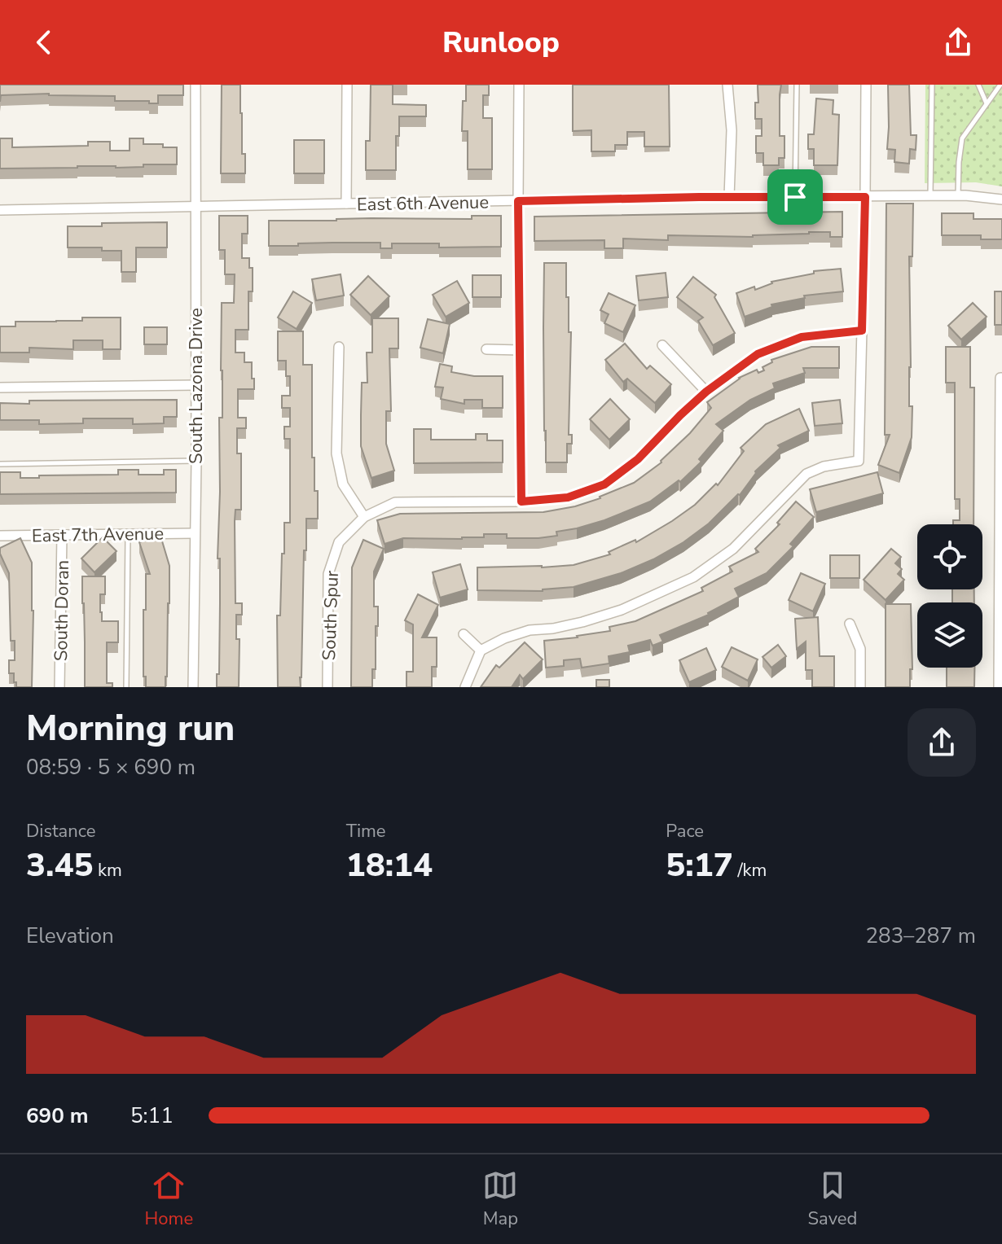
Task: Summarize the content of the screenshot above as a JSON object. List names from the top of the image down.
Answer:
{
  "streets": {
    "street": [
      "East 6th Avenue",
      "South Lazona Drive",
      "East 7th Avenue",
      "South Doran",
      "South Spur"
    ]
  },
  "crossings": [
    ["East 6th Avenue", "South Lazona Drive"],
    ["South Lazona Drive", "East 7th Avenue"],
    ["East 7th Avenue", "South Doran"]
  ],
  "page": {
    "header": "Runloop",
    "heading": ["Morning run", "08:59 · 5 × 690 m"],
    "stats": [
      ["Distance", "3.45 km"],
      ["Time", "18:14"],
      ["Pace", "5:17 /km"]
    ],
    "chart": ["Elevation", "283–287 m"],
    "list": [
      {
        "name": "690 m",
        "note": "5:11"
      }
    ],
    "tabs": ["Home", "Map", "Saved"]
  }
}
